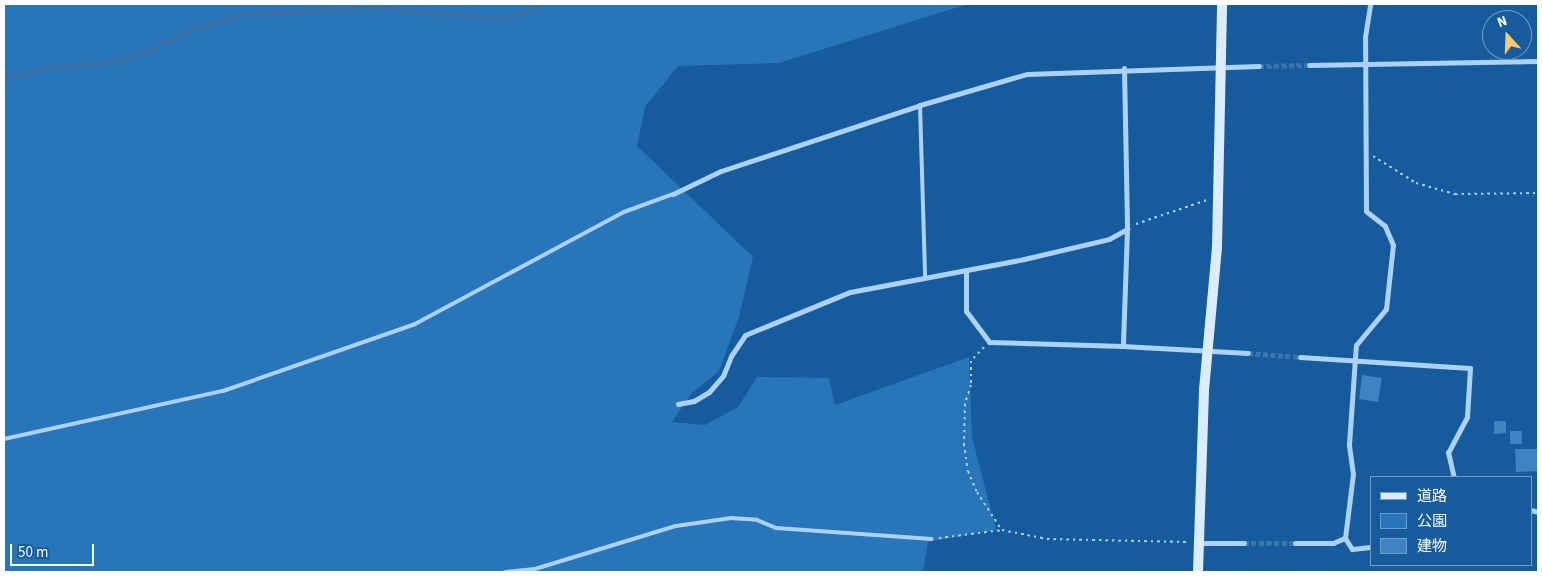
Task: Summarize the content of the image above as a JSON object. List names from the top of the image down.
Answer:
{
  "legend": ["道路", "公園", "建物"],
  "scale_bar": "50 m",
  "north": "top"
}
